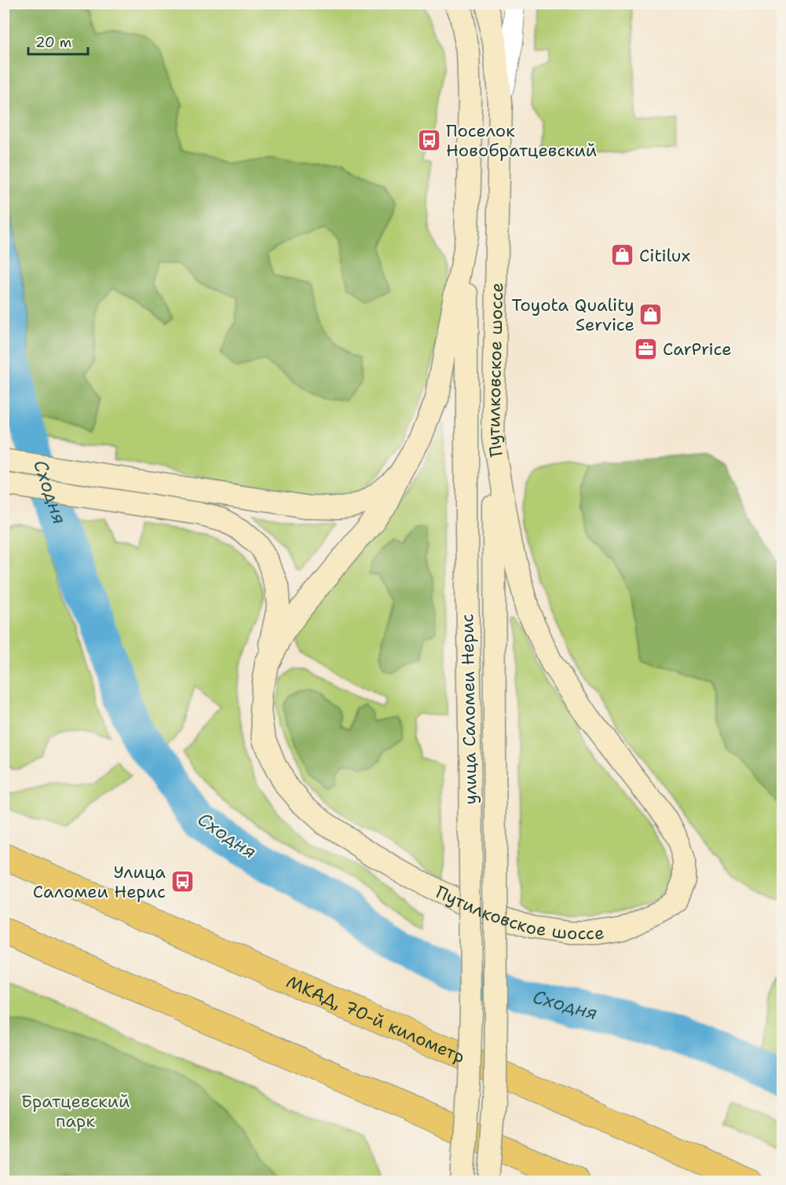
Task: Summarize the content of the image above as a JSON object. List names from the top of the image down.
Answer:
{
  "streets": {
    "highway": ["МКАД, 70-й километр"],
    "main road": ["Путилковское шоссе", "улица Саломеи Нерис"]
  },
  "crossings": [
    ["Путилковское шоссе", "улица Саломеи Нерис"]
  ],
  "water": ["Сходня"],
  "parks": ["Братцевский парк"],
  "places": {
    "bus stop": ["Поселок Новобратцевский", "Улица Саломеи Нерис"],
    "shop": ["Citilux", "Toyota Quality Service"],
    "office": ["CarPrice"]
  },
  "scale_bar": "20 m"
}
